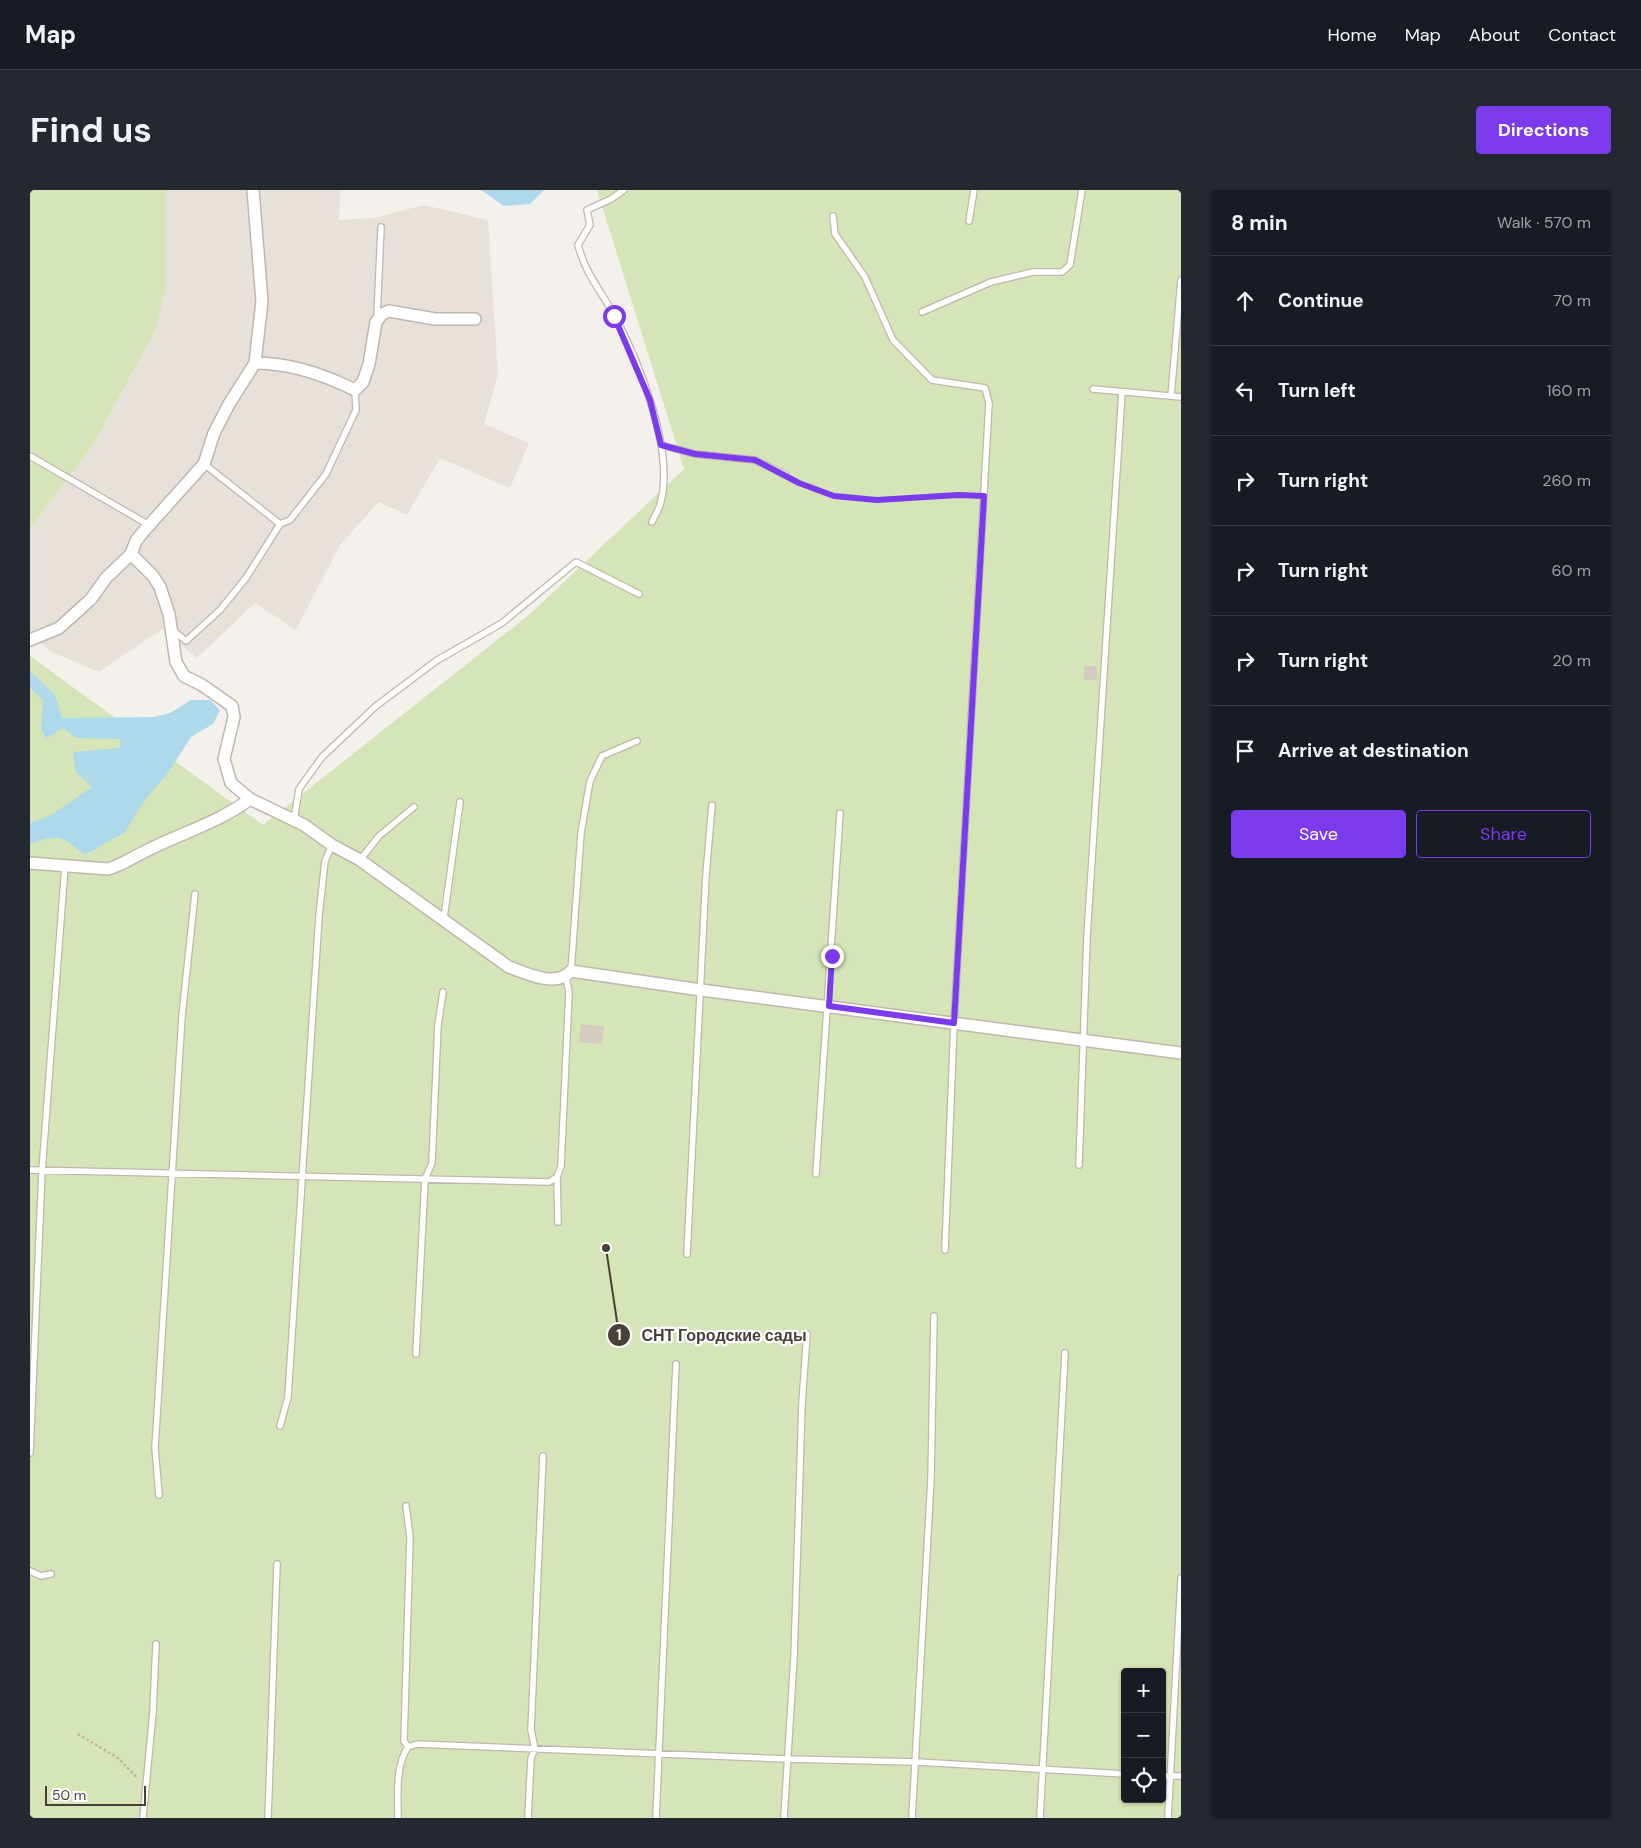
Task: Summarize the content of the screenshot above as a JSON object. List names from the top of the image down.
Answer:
{
  "places": ["СНТ Городские сады"],
  "scale_bar": "50 m",
  "page": {
    "header": "Map",
    "nav": [
      "Home",
      "Map",
      "About",
      "Contact"
    ],
    "buttons": [
      "Directions",
      ["Save", "Share"]
    ],
    "title": "Find us",
    "heading": ["8 min", "Walk · 570 m"],
    "list": [
      ["Continue", "70 m"],
      ["Turn left", "160 m"],
      ["Turn right", "260 m"],
      ["Turn right", "60 m"],
      ["Turn right", "20 m"],
      "Arrive at destination"
    ],
    "map_buttons": ["+", "−"],
    "scale": "50 m"
  }
}
